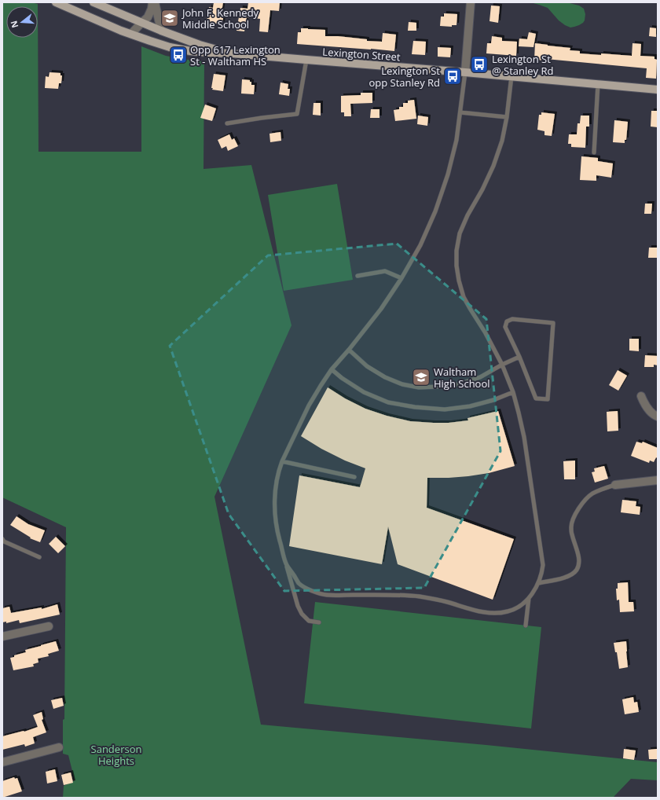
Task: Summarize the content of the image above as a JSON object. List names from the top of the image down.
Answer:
{
  "streets": {
    "main road": ["Lexington Street"]
  },
  "parks": ["Sanderson Heights"],
  "places": {
    "school or university": ["John F. Kennedy Middle School", "Waltham High School"],
    "bus stop": ["Opp 617 Lexington St - Waltham HS", "Lexington St @ Stanley Rd", "Lexington St opp Stanley Rd"]
  },
  "north": "left"
}
